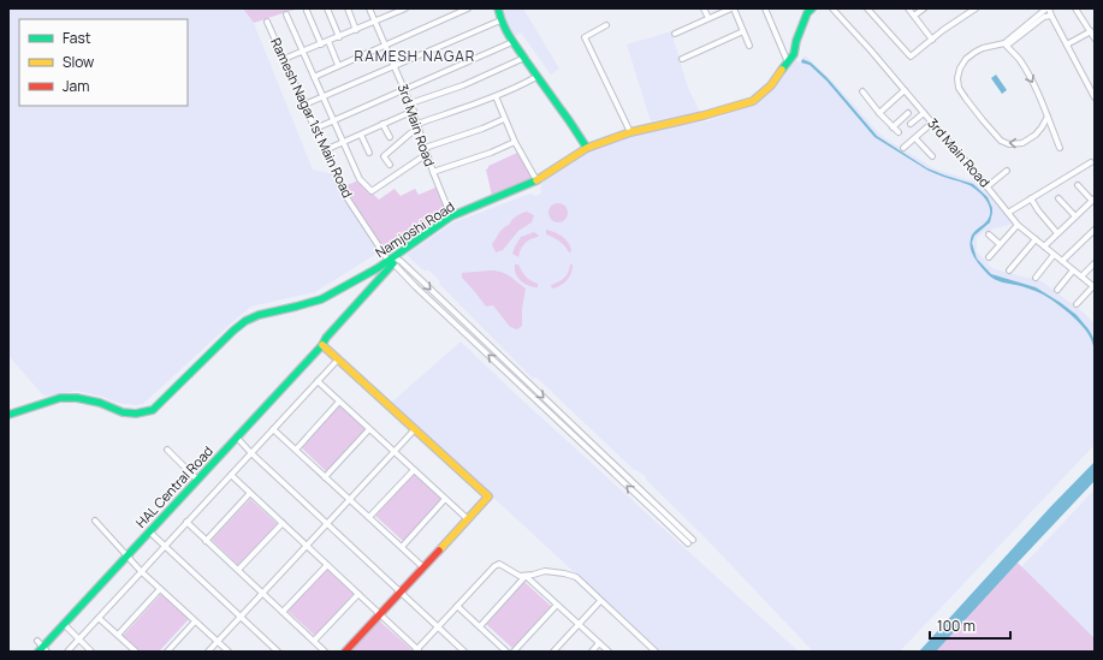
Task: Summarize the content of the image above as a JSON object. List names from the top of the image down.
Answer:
{
  "streets": {
    "street": [
      "Ramesh Nagar 1st Main Road",
      "3rd Main Road",
      "Namjoshi Road",
      "HAL Central Road"
    ]
  },
  "crossings": [
    ["Ramesh Nagar 1st Main Road", "Namjoshi Road"],
    ["Ramesh Nagar 1st Main Road", "HAL Central Road"],
    ["3rd Main Road", "Namjoshi Road"],
    ["Namjoshi Road", "HAL Central Road"]
  ],
  "districts": ["RAMESH NAGAR"],
  "legend": ["Fast", "Slow", "Jam"],
  "scale_bar": "100 m"
}
